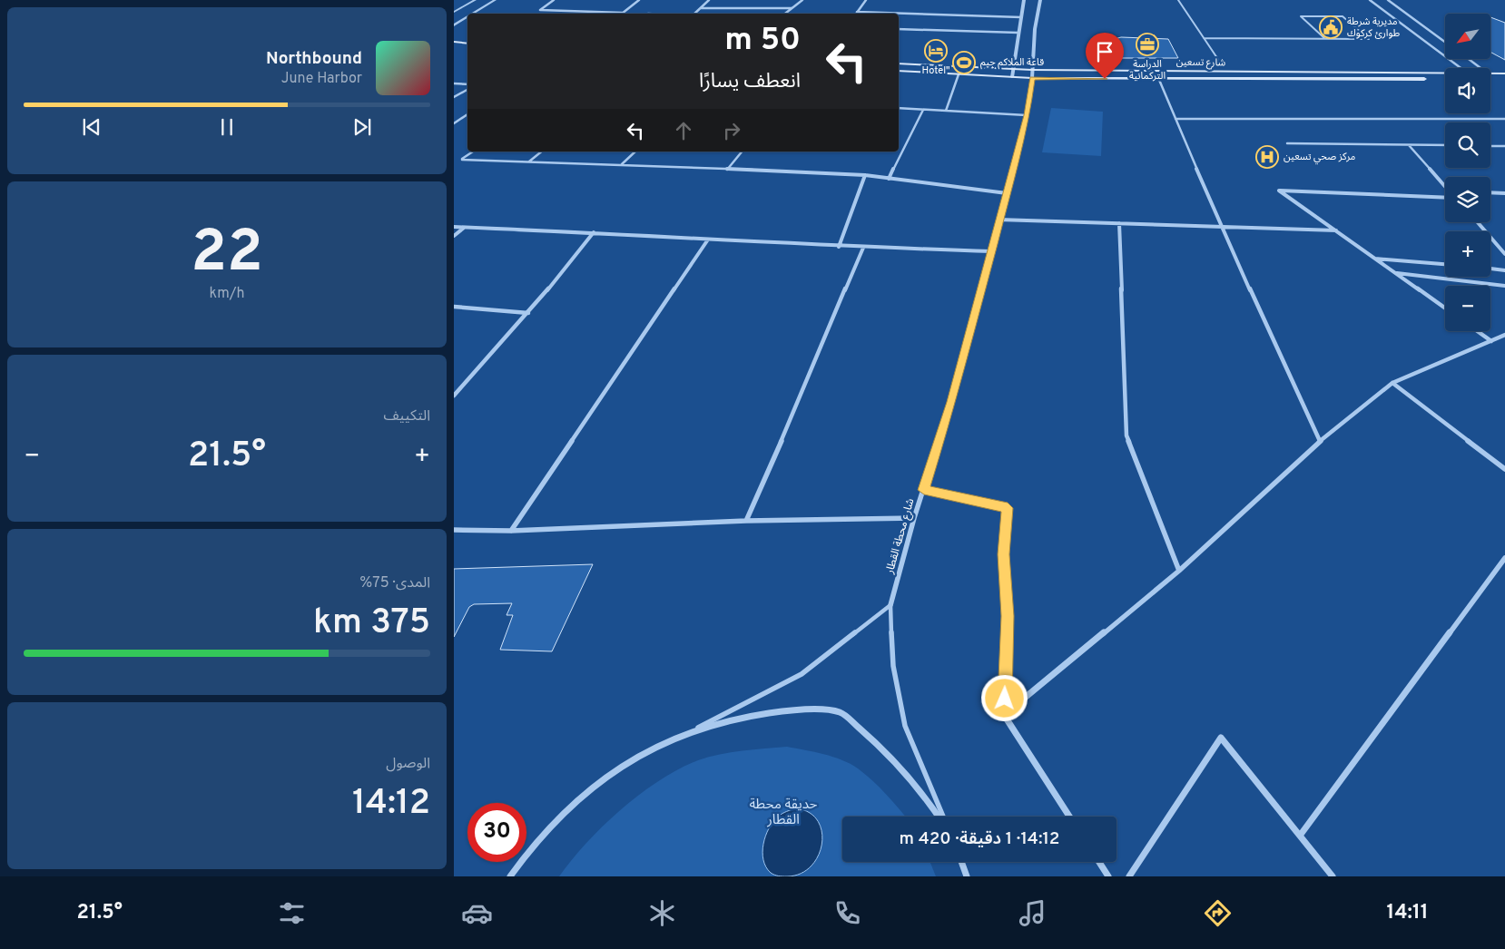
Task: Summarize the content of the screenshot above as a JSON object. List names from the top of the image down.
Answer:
{
  "streets": {
    "main road": ["شارع تسعين"],
    "street": ["شارع محطة القطار"]
  },
  "crossings": [
    ["شارع تسعين", "شارع محطة القطار"]
  ],
  "parks": ["حديقة محطة القطار"],
  "places": {
    "public building": ["مديرية شرطة طوارئ كركوك"],
    "office": ["الدراسة التركمانية"],
    "hotel": ["Hotel\""],
    "sports": ["قاعة الملاكم جيم"],
    "hospital": ["مركز صحي تسعين"]
  },
  "north": "bottom left",
  "page": {
    "map_buttons": ["+", "−"],
    "turn": ["50 m", "انعطف يسارًا"],
    "song": ["Northbound", "June Harbor"],
    "tile": [
      ["22", "km/h"],
      "التكييف",
      ["المدى · 75%", "375 km"],
      ["الوصول", "14:12"]
    ],
    "heat": ["−", "21.5°", "+"],
    "limit": "30",
    "trip": "14:12 · 1 دقيقة · 420 m",
    "tabs": ["14:11", "21.5°"]
  }
}
